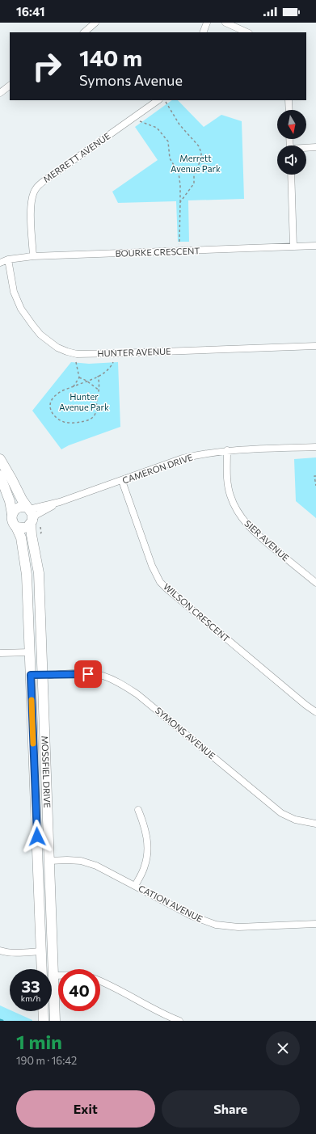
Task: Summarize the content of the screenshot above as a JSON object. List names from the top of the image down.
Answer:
{
  "streets": {
    "street": [
      "MERRETT AVENUE",
      "BOURKE CRESCENT",
      "HUNTER AVENUE",
      "CAMERON DRIVE",
      "SIER AVENUE",
      "WILSON CRESCENT",
      "SYMONS AVENUE",
      "MOSSFIEL DRIVE",
      "CATION AVENUE"
    ]
  },
  "crossings": [
    ["MERRETT AVENUE", "BOURKE CRESCENT"],
    ["BOURKE CRESCENT", "HUNTER AVENUE"],
    ["CAMERON DRIVE", "SIER AVENUE"],
    ["CAMERON DRIVE", "WILSON CRESCENT"],
    ["CAMERON DRIVE", "MOSSFIEL DRIVE"],
    ["SYMONS AVENUE", "MOSSFIEL DRIVE"],
    ["MOSSFIEL DRIVE", "CATION AVENUE"]
  ],
  "parks": ["Merrett Avenue Park", "Hunter Avenue Park"],
  "north": "bottom",
  "page": {
    "status": "16:41",
    "turn": ["140 m", "Symons Avenue"],
    "speed": "33 km/h",
    "limit": "40",
    "heading": ["1 min", "190 m · 16:42"],
    "buttons": ["Exit", "Share"]
  }
}
